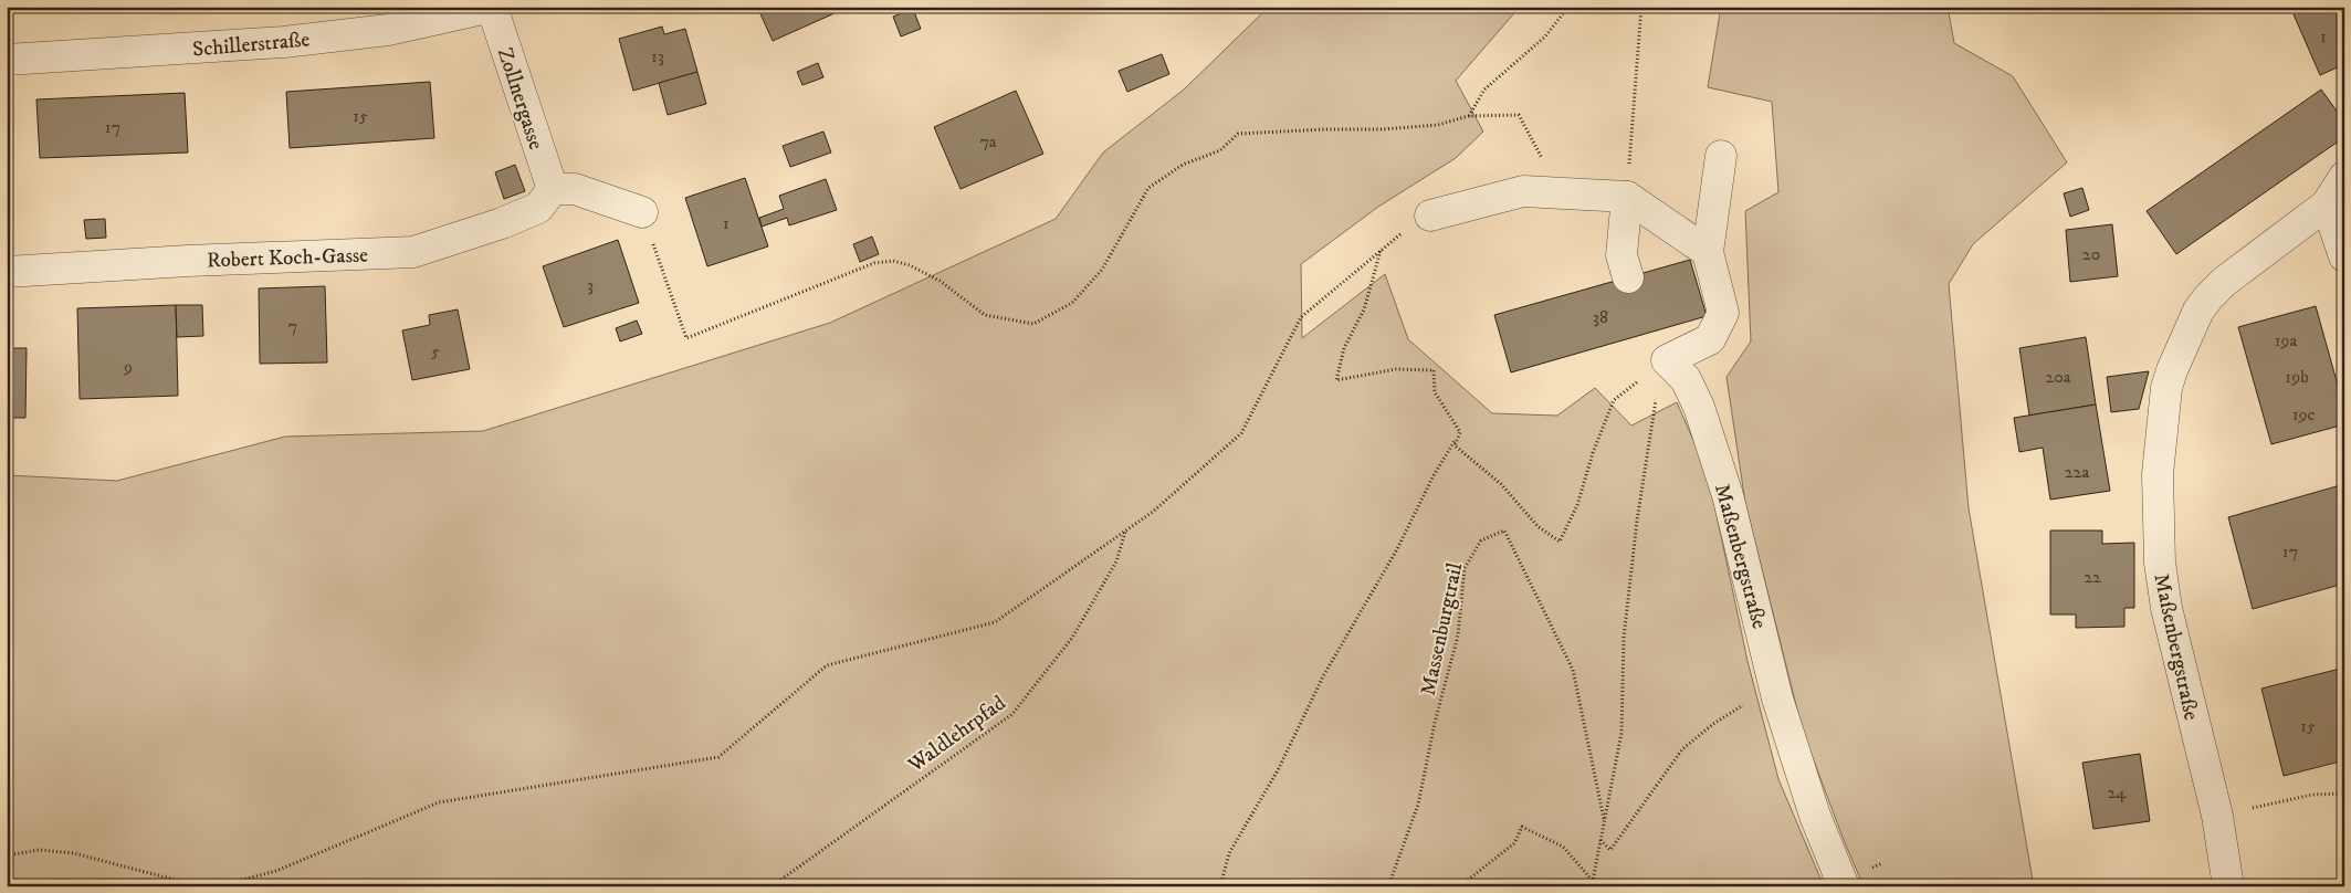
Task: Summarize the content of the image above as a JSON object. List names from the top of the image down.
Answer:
{
  "streets": {
    "street": [
      "Schillerstraße",
      "Zollnergasse",
      "Robert Koch-Gasse",
      "Maßenbergstraße"
    ],
    "path": ["Massenburgtrail", "Waldlehrpfad"]
  },
  "crossings": [
    ["Schillerstraße", "Zollnergasse"],
    ["Zollnergasse", "Robert Koch-Gasse"]
  ],
  "house_numbers": [
    "1",
    "13",
    "15",
    "17",
    "7a",
    "1",
    "20",
    "3",
    "38",
    "7",
    "19a",
    "5",
    "9",
    "20a",
    "19b",
    "19c",
    "22a",
    "17",
    "22",
    "15",
    "24"
  ]
}
